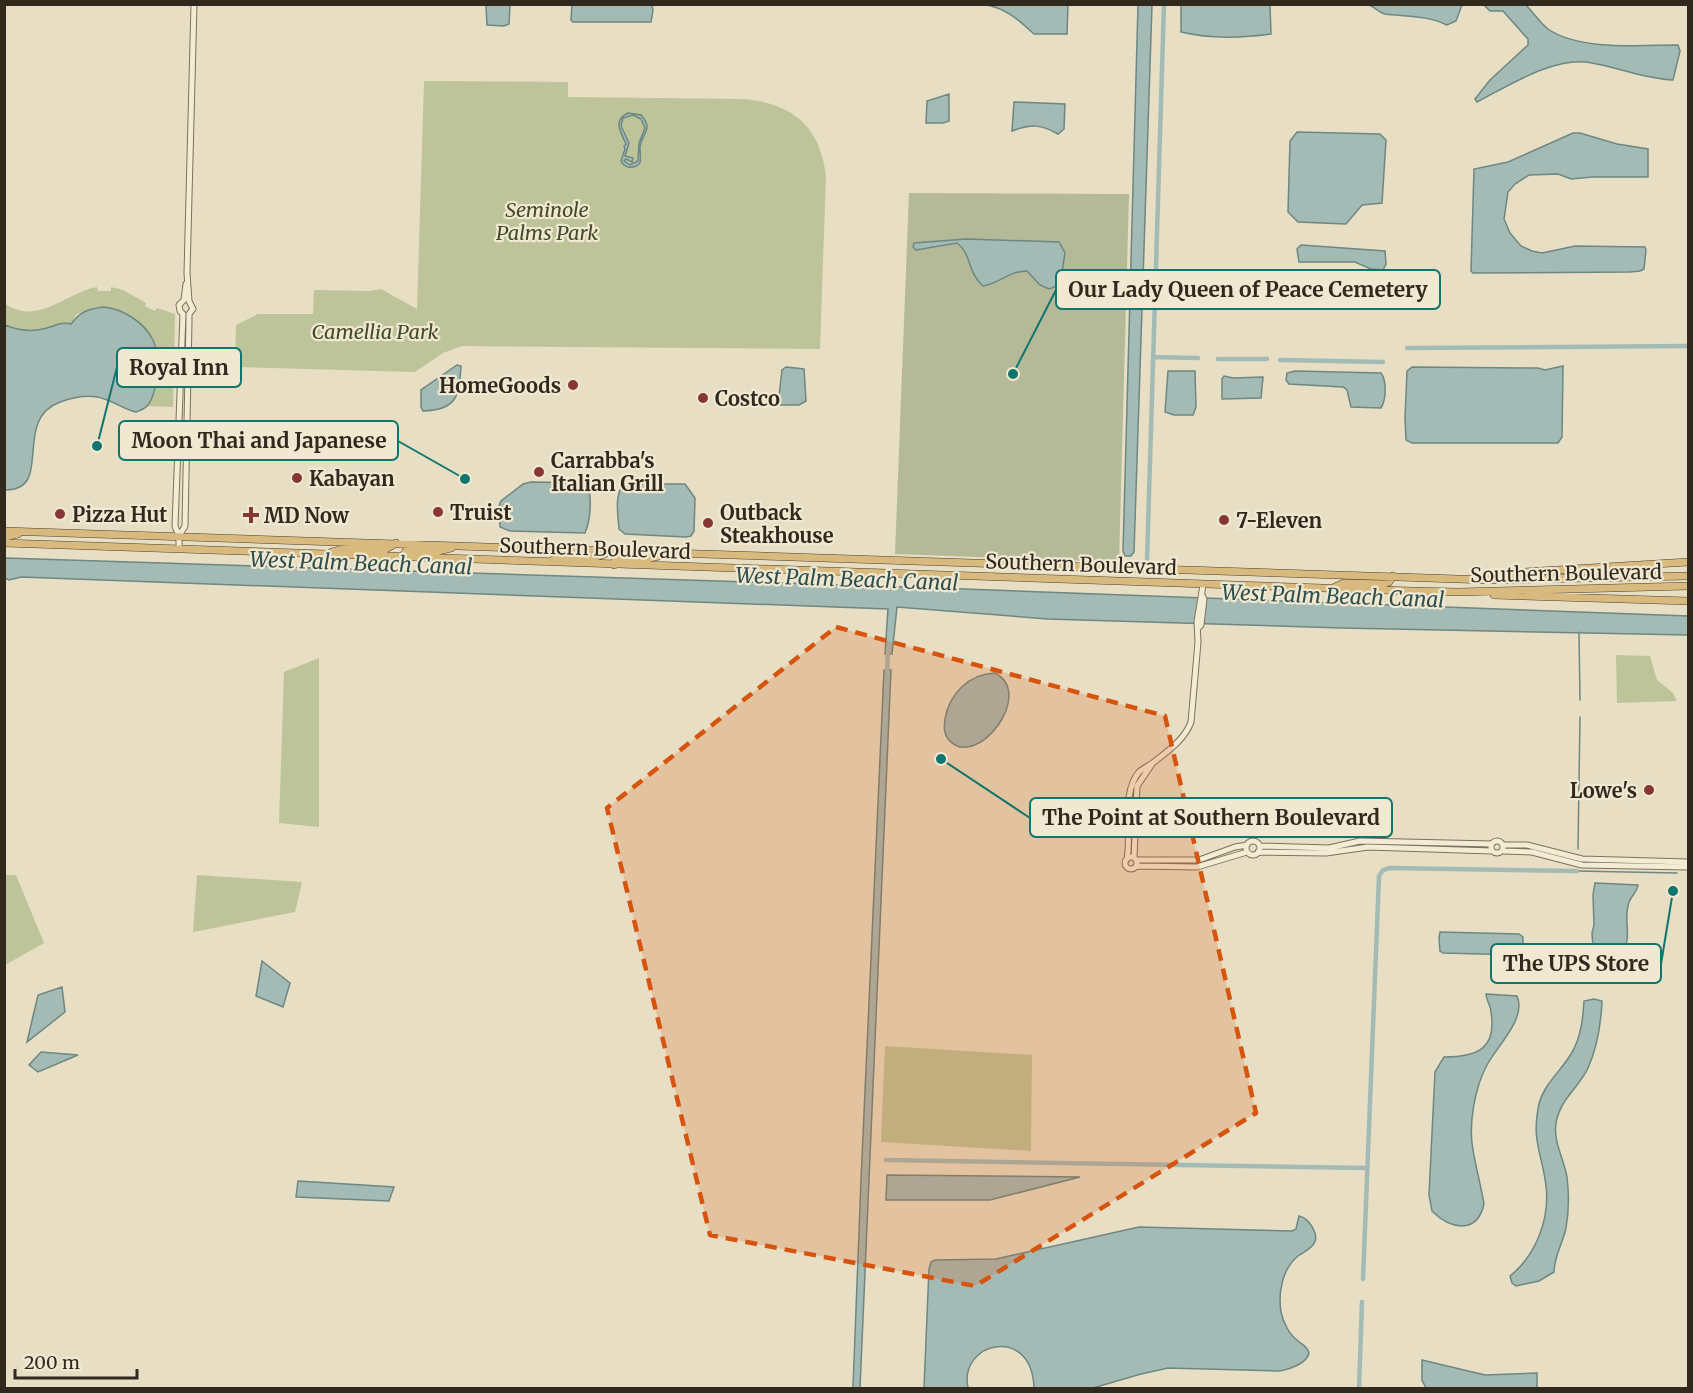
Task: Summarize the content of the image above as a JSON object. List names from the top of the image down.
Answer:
{
  "streets": {
    "highway": ["Southern Boulevard"]
  },
  "water": ["West Palm Beach Canal"],
  "parks": ["Seminole Palms Park", "Camellia Park"],
  "places": {
    "other": [
      "Our Lady Queen of Peace Cemetery",
      "HomeGoods",
      "Costco",
      "Royal Inn",
      "Carrabba's Italian Grill",
      "Kabayan",
      "Moon Thai and Japanese",
      "Truist",
      "Pizza Hut",
      "7-Eleven",
      "Outback Steakhouse",
      "The Point at Southern Boulevard",
      "Lowe's",
      "The UPS Store"
    ],
    "health": ["MD Now"]
  },
  "scale_bar": "200 m"
}
